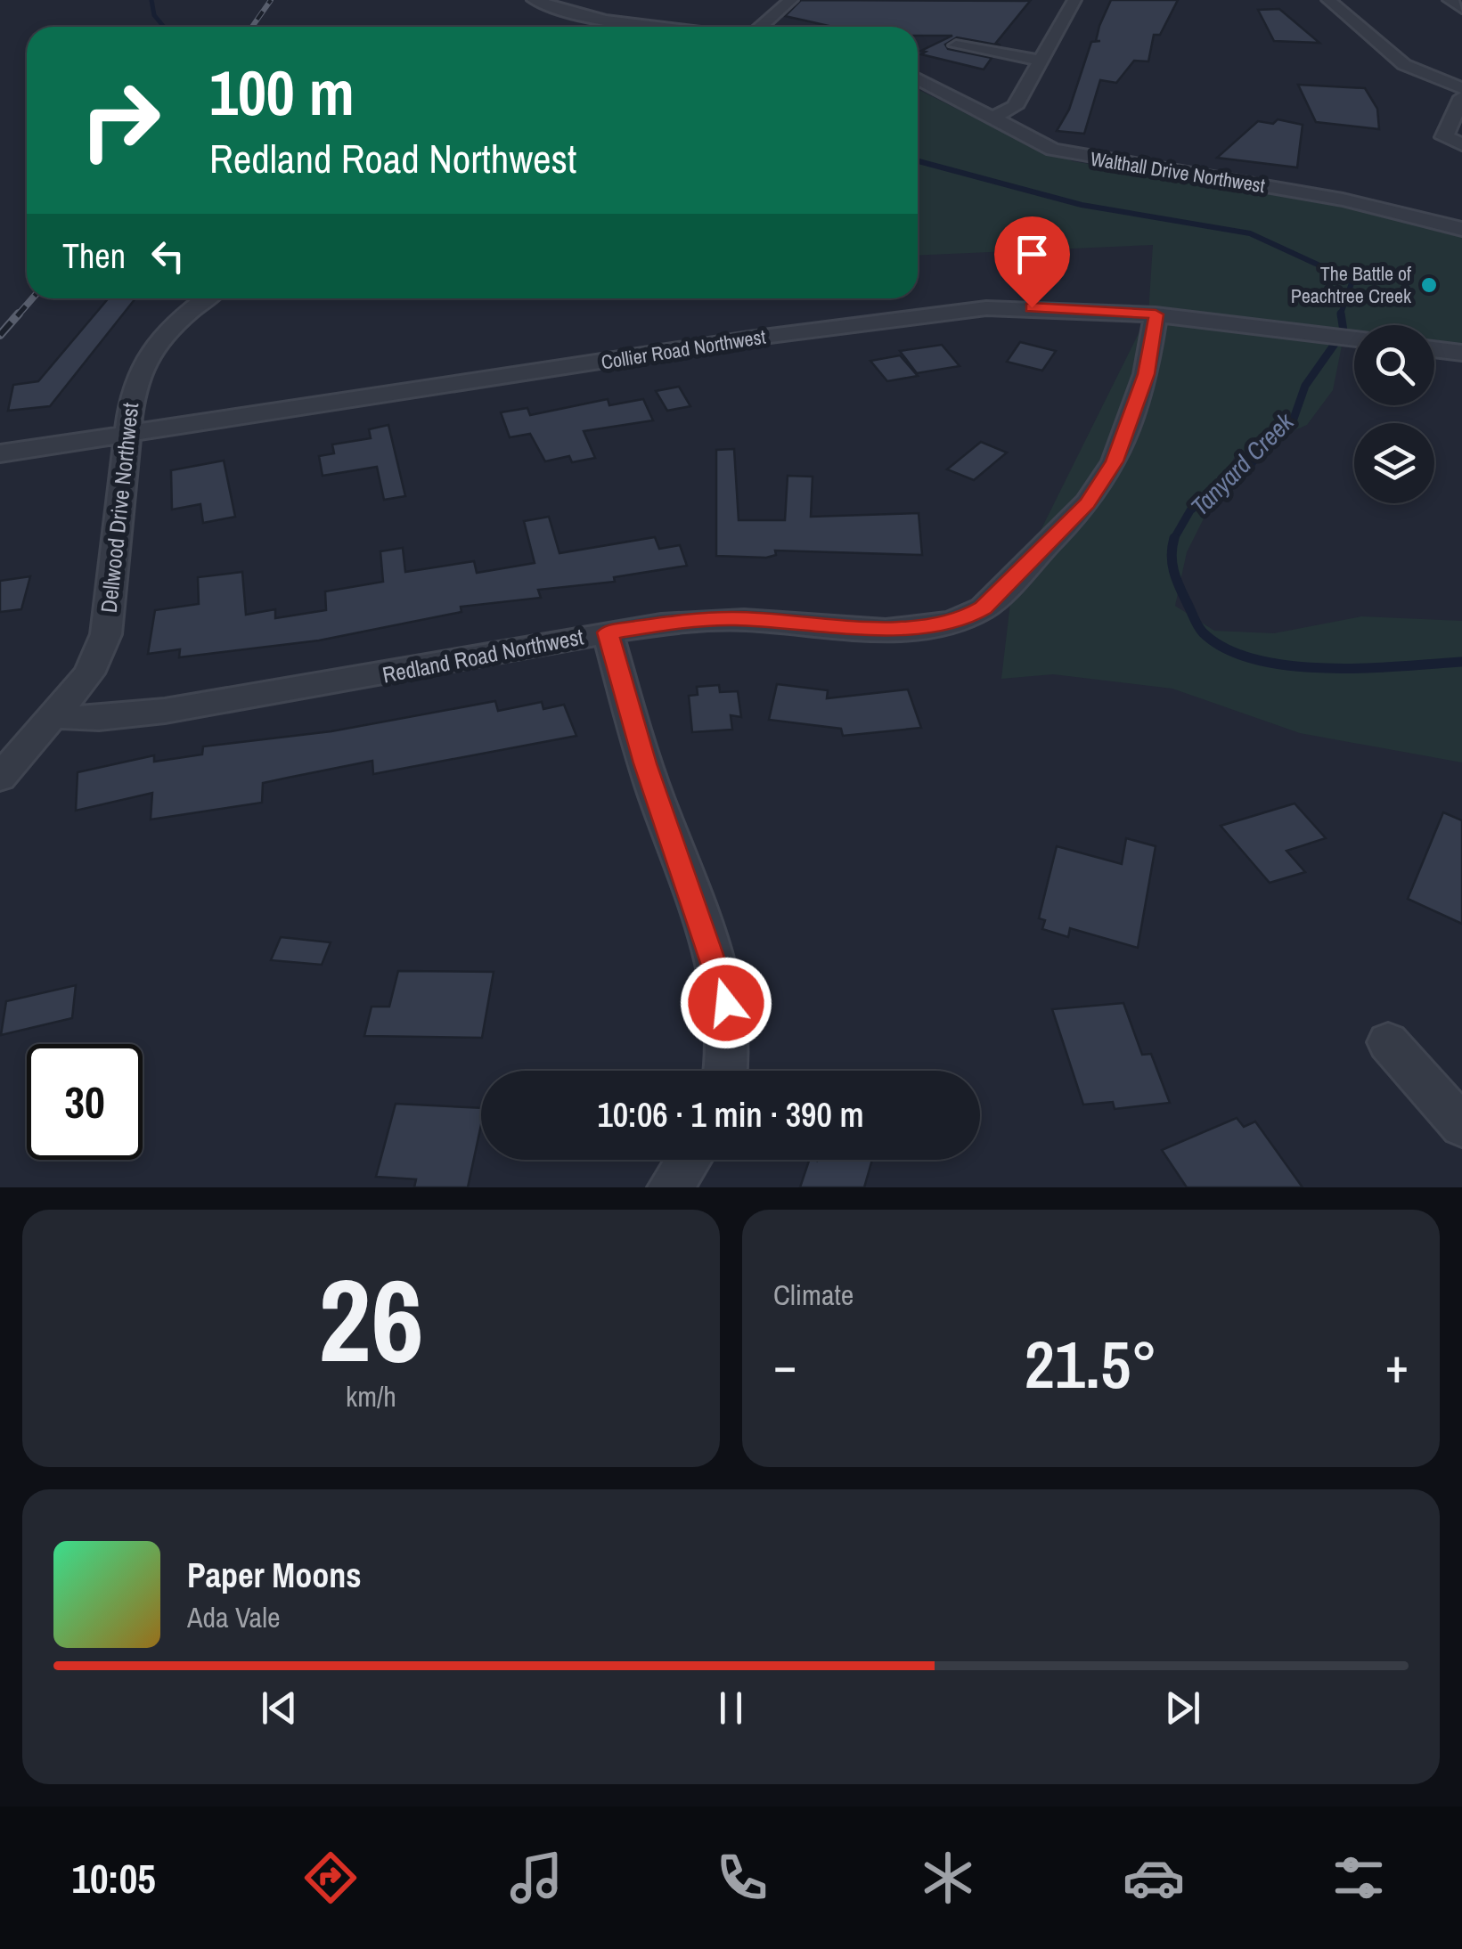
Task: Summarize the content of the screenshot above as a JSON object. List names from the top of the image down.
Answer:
{
  "streets": {
    "street": [
      "Walthall Drive Northwest",
      "Collier Road Northwest",
      "Dellwood Drive Northwest",
      "Redland Road Northwest"
    ]
  },
  "crossings": [
    ["Collier Road Northwest", "Dellwood Drive Northwest"],
    ["Collier Road Northwest", "Redland Road Northwest"],
    ["Dellwood Drive Northwest", "Redland Road Northwest"]
  ],
  "water": ["Tanyard Creek"],
  "places": ["The Battle of Peachtree Creek"],
  "page": {
    "turn": ["100 m", "Redland Road Northwest"],
    "then": "Then",
    "limit": "30",
    "trip": "10:06 · 1 min · 390 m",
    "tile": [
      ["26", "km/h"],
      "Climate"
    ],
    "heat": ["−", "21.5°", "+"],
    "song": ["Paper Moons", "Ada Vale"],
    "tabs": "10:05"
  }
}
